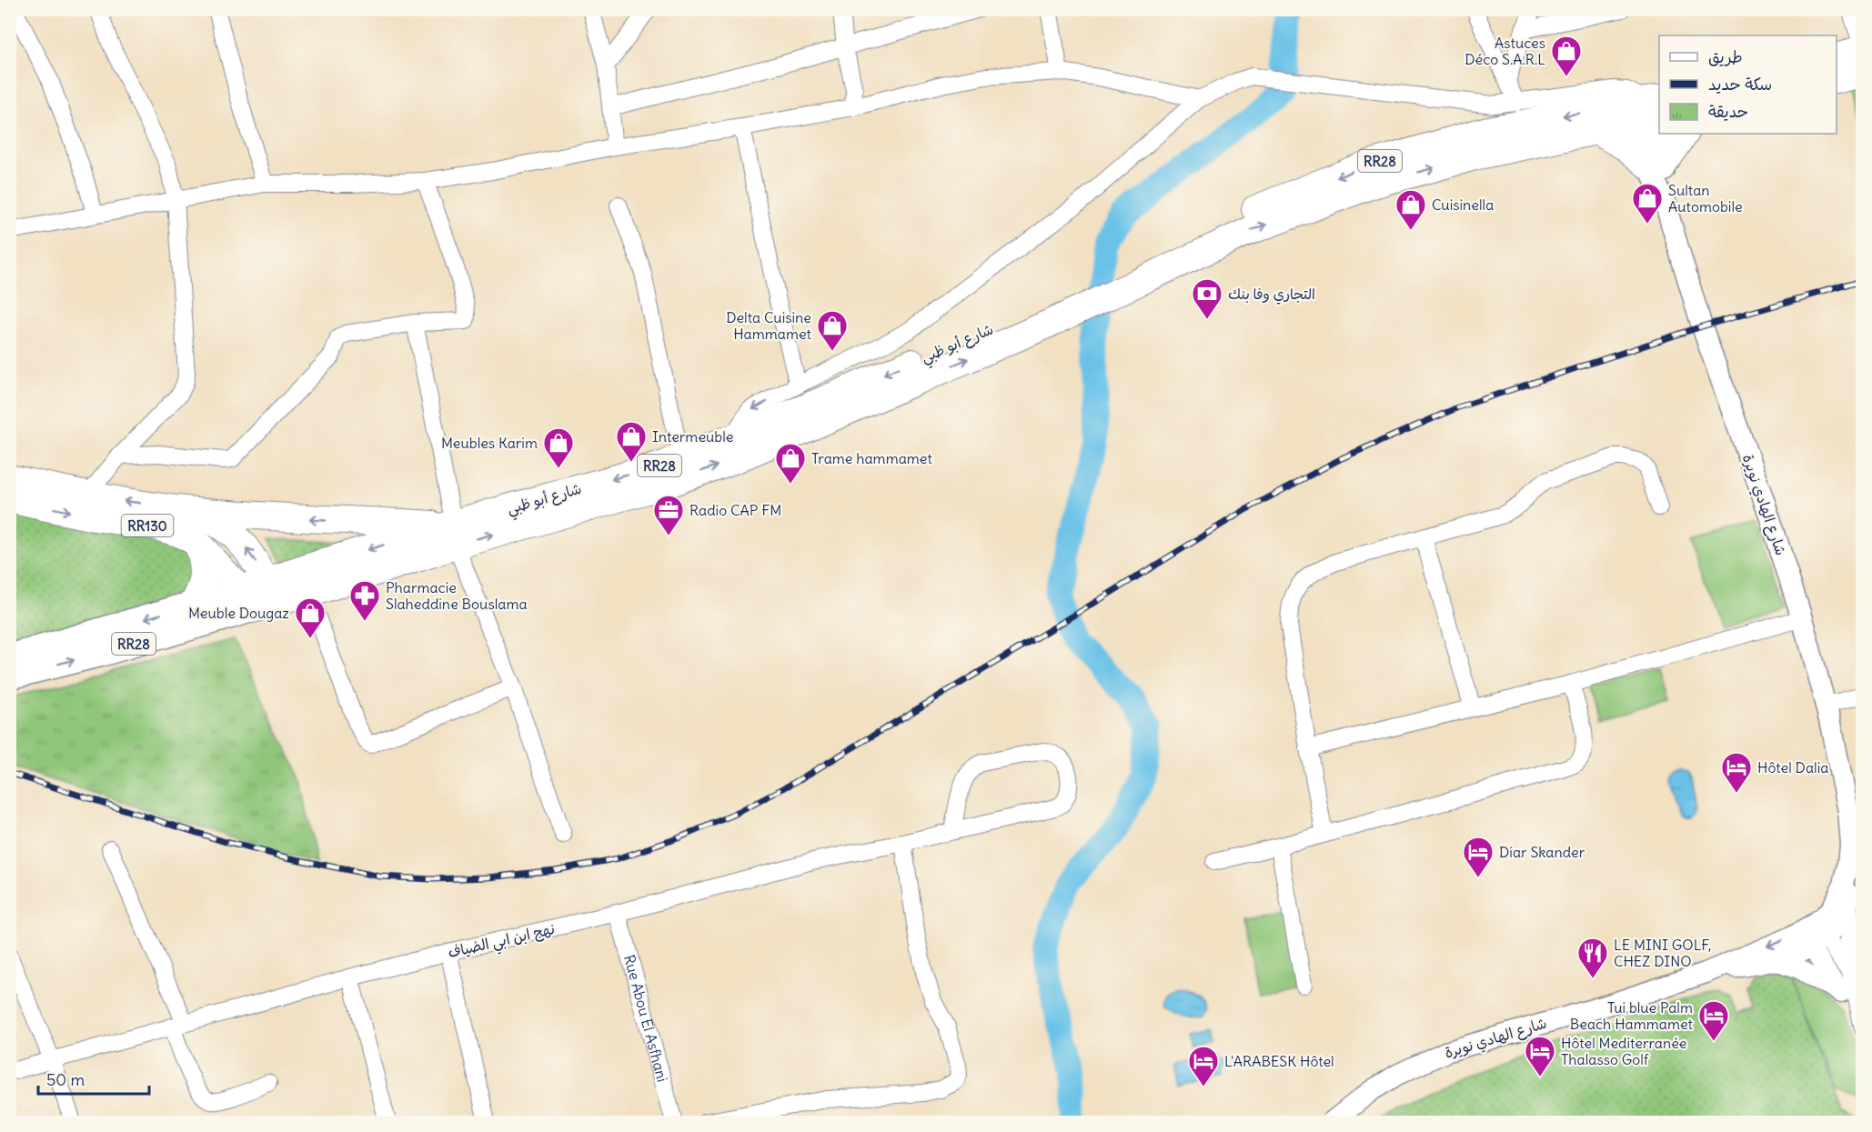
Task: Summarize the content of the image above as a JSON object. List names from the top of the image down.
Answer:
{
  "streets": {
    "highway": ["RR28", "شارع أبو ظبي", "RR130"],
    "street": ["شارع الهادي نويرة", "نهج ابن ابي الضياف", "Rue Abou El Asfhani"]
  },
  "crossings": [
    ["RR28", "شارع أبو ظبي"],
    ["RR28", "شارع الهادي نويرة"],
    ["شارع أبو ظبي", "RR130"],
    ["نهج ابن ابي الضياف", "Rue Abou El Asfhani"]
  ],
  "places": {
    "shop": [
      "Astuces Déco S.A.R.L",
      "Sultan Automobile",
      "Cuisinella",
      "Delta Cuisine Hammamet",
      "Intermeuble",
      "Meubles Karim",
      "Trame hammamet",
      "Meuble Dougaz"
    ],
    "bank": ["التجاري وفا بنك"],
    "office": ["Radio CAP FM"],
    "pharmacy": ["Pharmacie Slaheddine Bouslama"],
    "hotel": [
      "Hôtel Dalia",
      "Diar Skander",
      "Tui blue Palm Beach Hammamet",
      "Hôtel Mediterranée Thalasso Golf",
      "L'ARABESK Hôtel"
    ],
    "restaurant": ["LE MINI GOLF, CHEZ DINO"]
  },
  "legend": ["طريق", "سكة حديد", "حديقة"],
  "scale_bar": "50 m"
}
